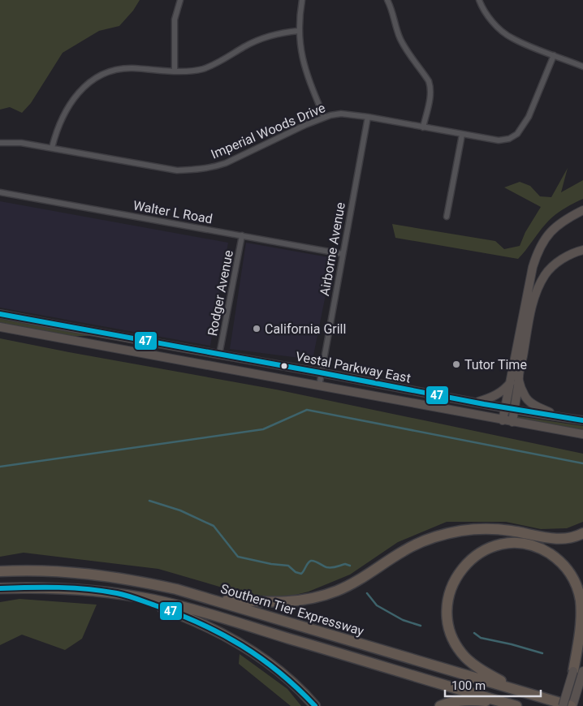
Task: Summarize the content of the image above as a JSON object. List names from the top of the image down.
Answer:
{
  "streets": {
    "highway": ["Southern Tier Expressway"],
    "main road": ["Vestal Parkway East"],
    "street": [
      "Imperial Woods Drive",
      "Walter L Road",
      "Airborne Avenue",
      "Rodger Avenue"
    ]
  },
  "crossings": [
    ["Imperial Woods Drive", "Airborne Avenue"],
    ["Walter L Road", "Airborne Avenue"],
    ["Walter L Road", "Rodger Avenue"],
    ["Airborne Avenue", "Vestal Parkway East"],
    ["Rodger Avenue", "Vestal Parkway East"]
  ],
  "places": ["California Grill", "Tutor Time"],
  "lines": ["transit line 47"],
  "scale_bar": "100 m"
}
